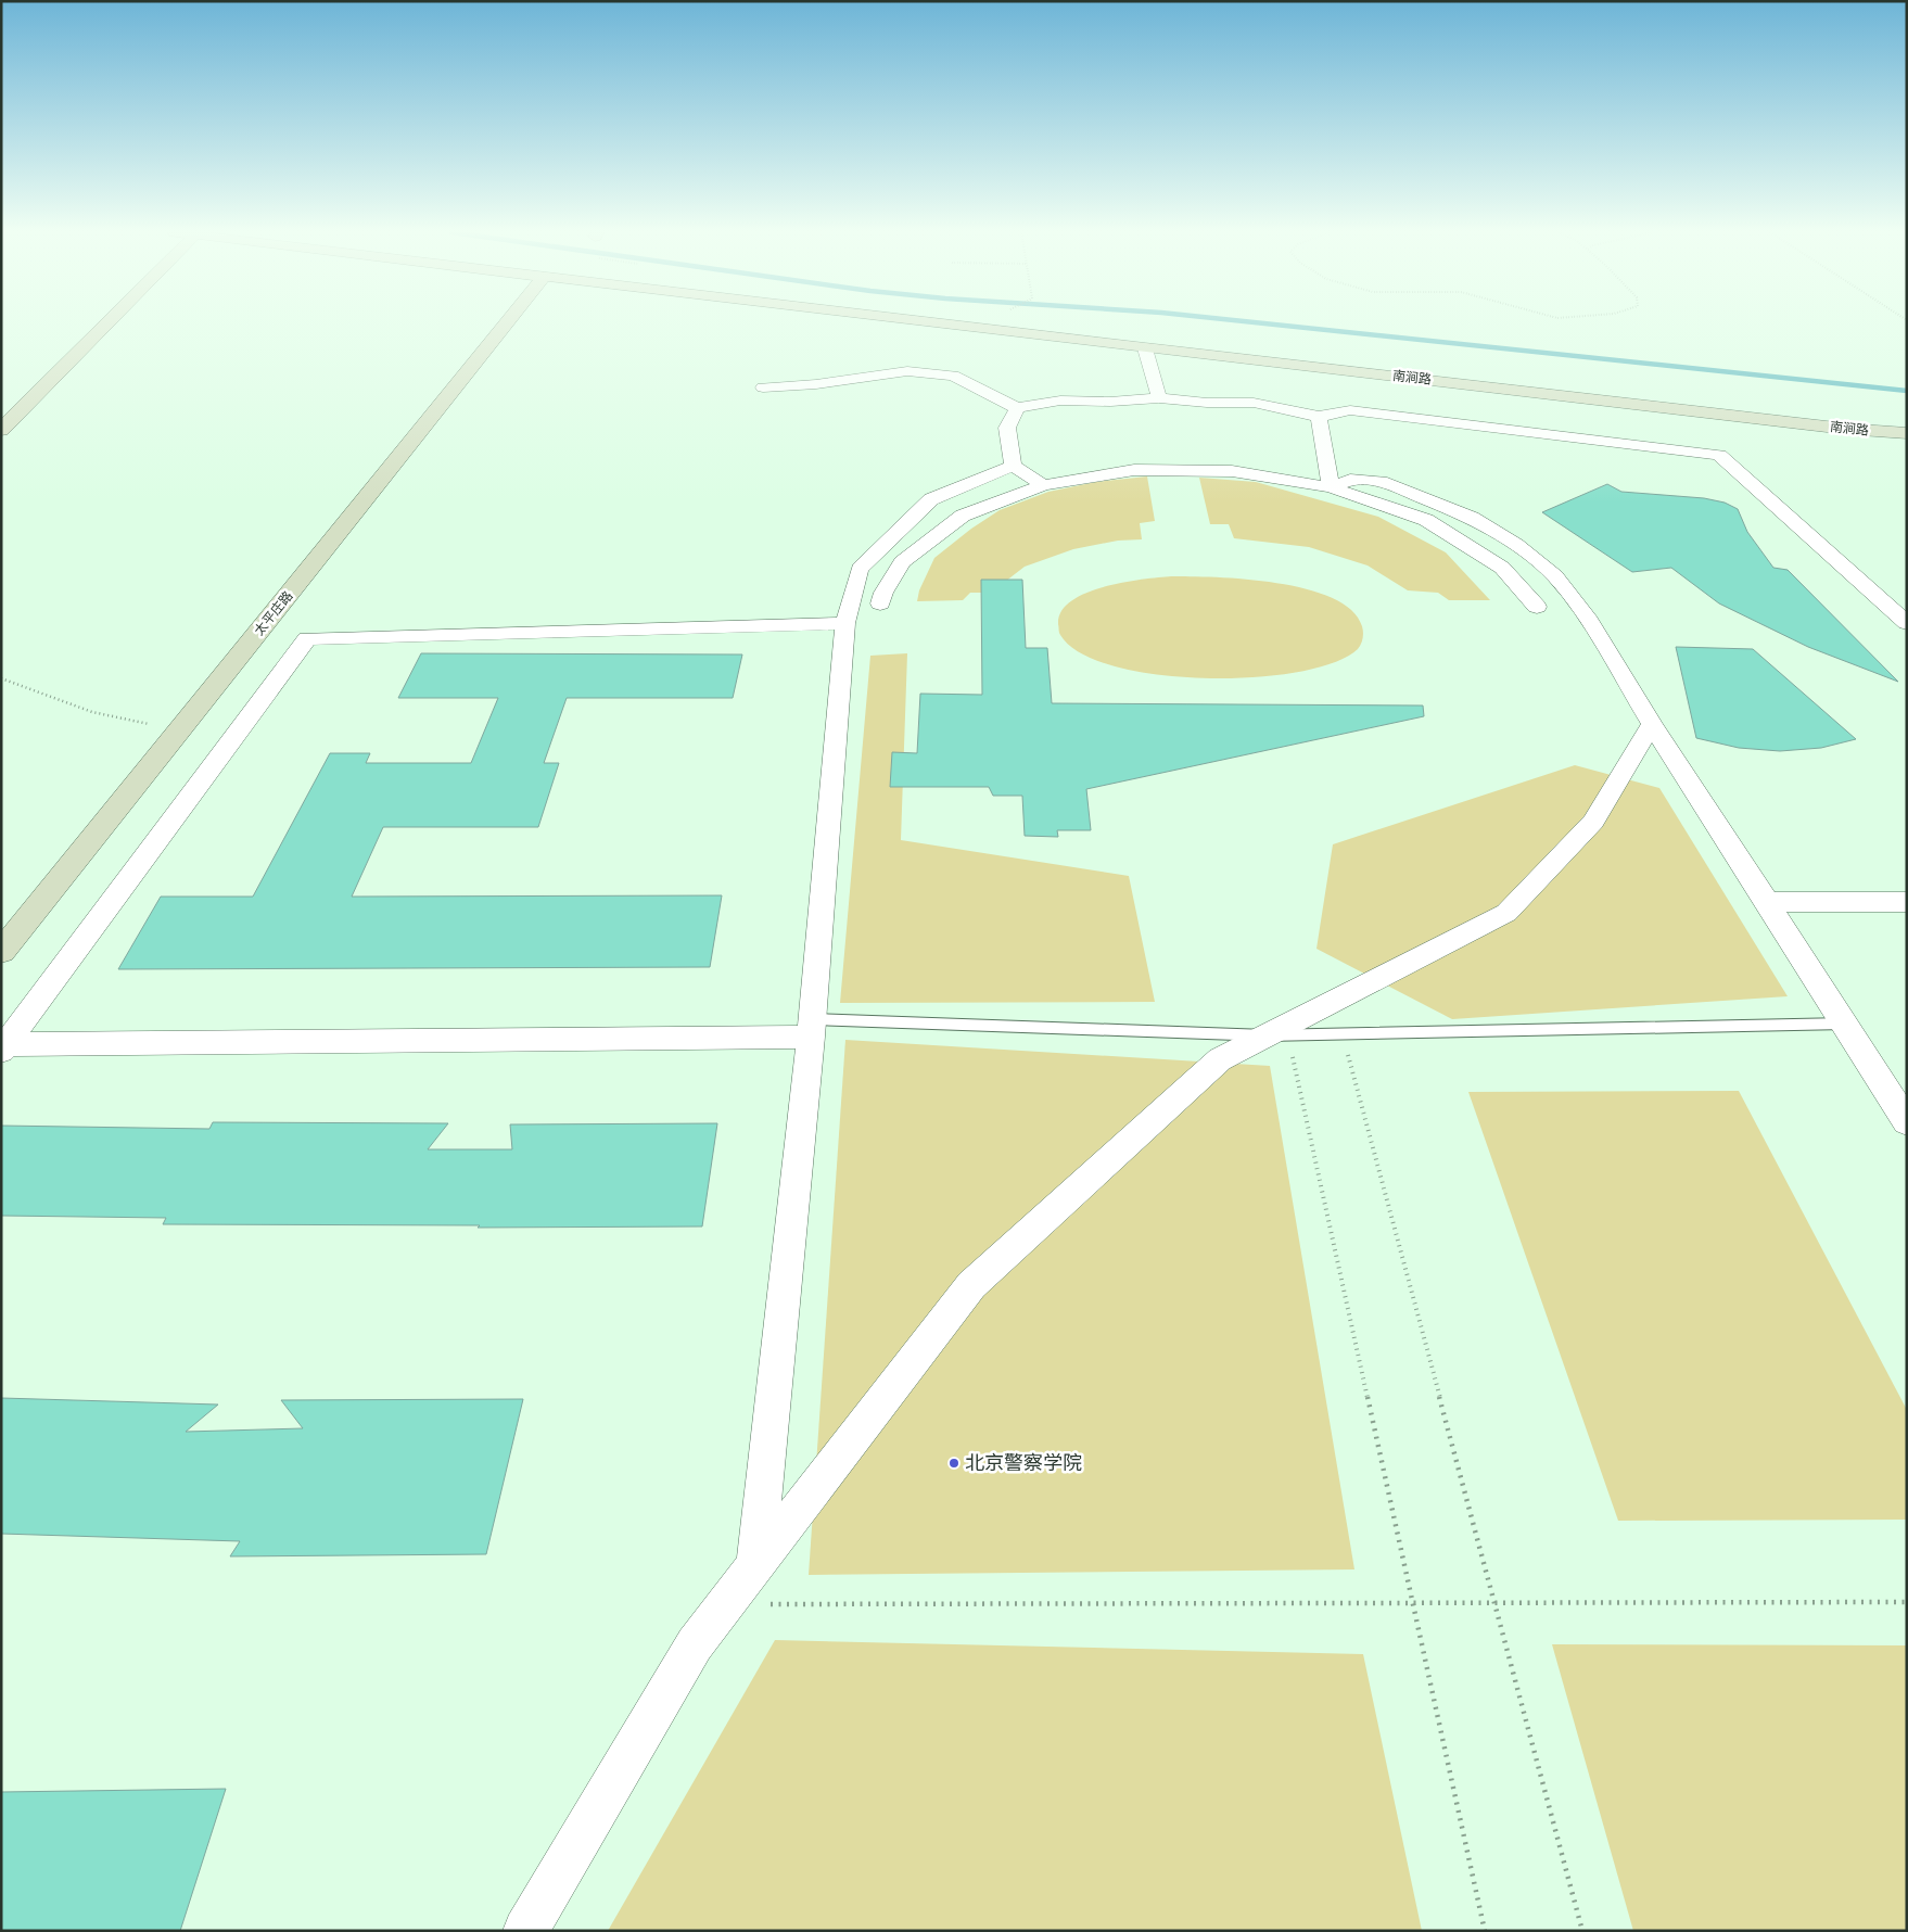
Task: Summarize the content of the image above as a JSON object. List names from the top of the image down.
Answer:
{
  "streets": {
    "main road": ["南涧路", "太平庄路"]
  },
  "places": ["北京警察学院"]
}
